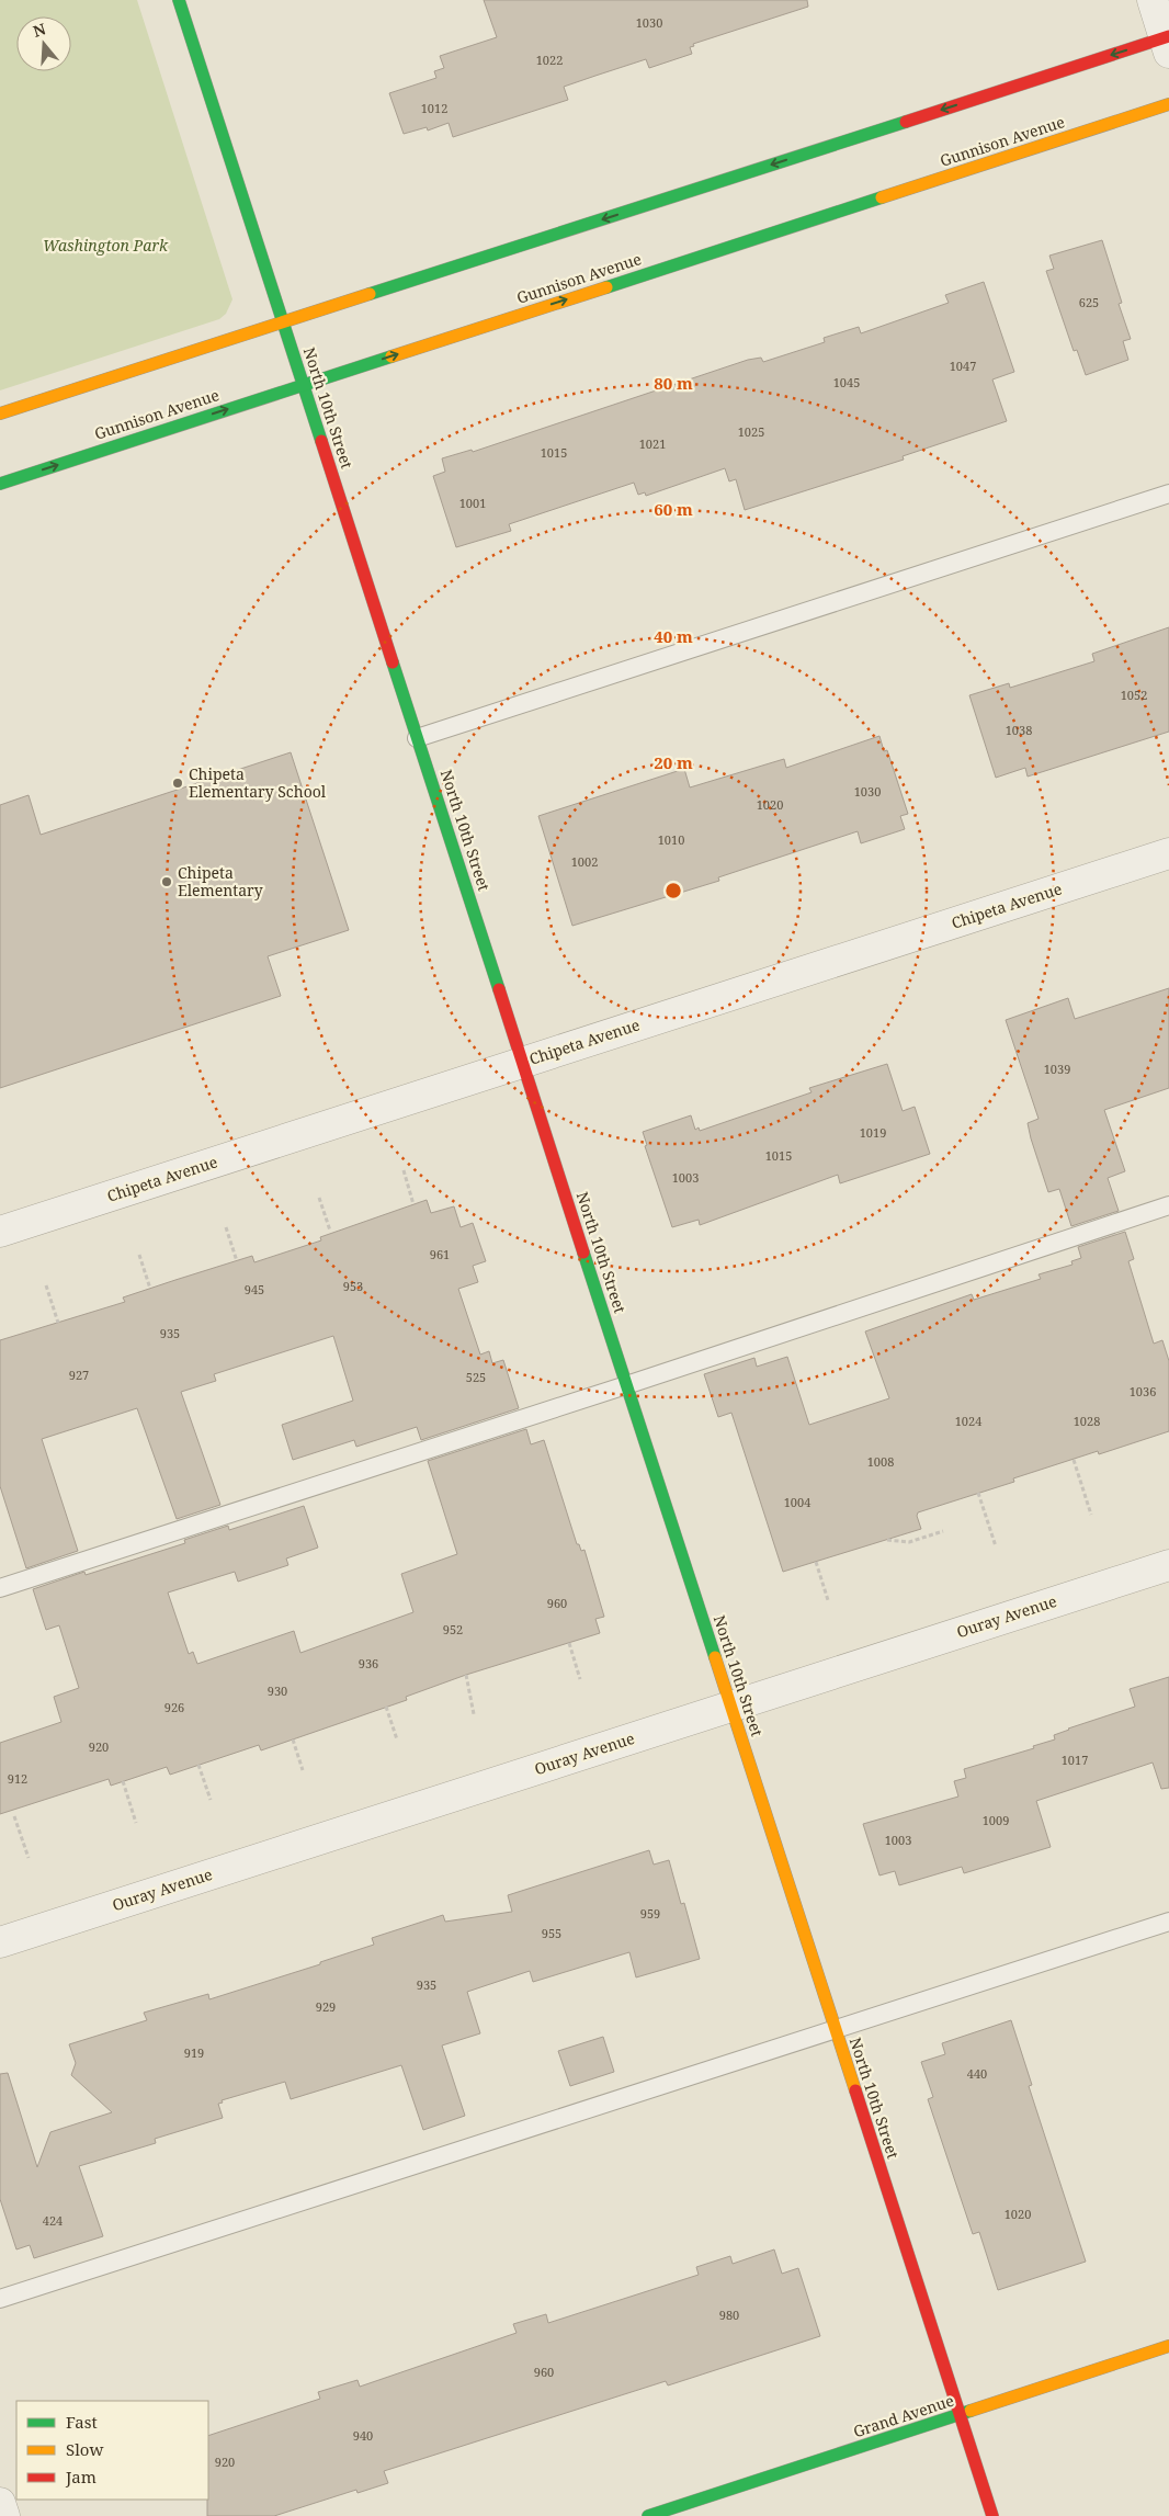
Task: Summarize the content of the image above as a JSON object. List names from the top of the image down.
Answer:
{
  "streets": {
    "street": [
      "Gunnison Avenue",
      "North 10th Street",
      "Chipeta Avenue",
      "Ouray Avenue",
      "Grand Avenue"
    ]
  },
  "crossings": [
    ["Gunnison Avenue", "North 10th Street"],
    ["North 10th Street", "Chipeta Avenue"],
    ["North 10th Street", "Ouray Avenue"],
    ["North 10th Street", "Grand Avenue"]
  ],
  "parks": ["Washington Park"],
  "places": ["Chipeta Elementary School", "Chipeta Elementary"],
  "house_numbers": [
    "1030",
    "1022",
    "1012",
    "625",
    "1047",
    "1045",
    "1025",
    "1021",
    "1015",
    "1001",
    "1052",
    "1038",
    "1030",
    "1020",
    "1010",
    "1002",
    "1039",
    "1019",
    "1015",
    "1003",
    "961",
    "953",
    "945",
    "935",
    "927",
    "525",
    "1036",
    "1024",
    "1028",
    "1008",
    "1004",
    "960",
    "952",
    "936",
    "930",
    "926",
    "920",
    "1017",
    "912",
    "1009",
    "1003",
    "959",
    "955",
    "935",
    "929",
    "919",
    "440",
    "1020",
    "424",
    "980",
    "960",
    "940",
    "920"
  ],
  "legend": ["Fast", "Slow", "Jam"],
  "north": "top",
  "rings": [
    "80 m",
    "60 m",
    "40 m",
    "20 m"
  ]
}
